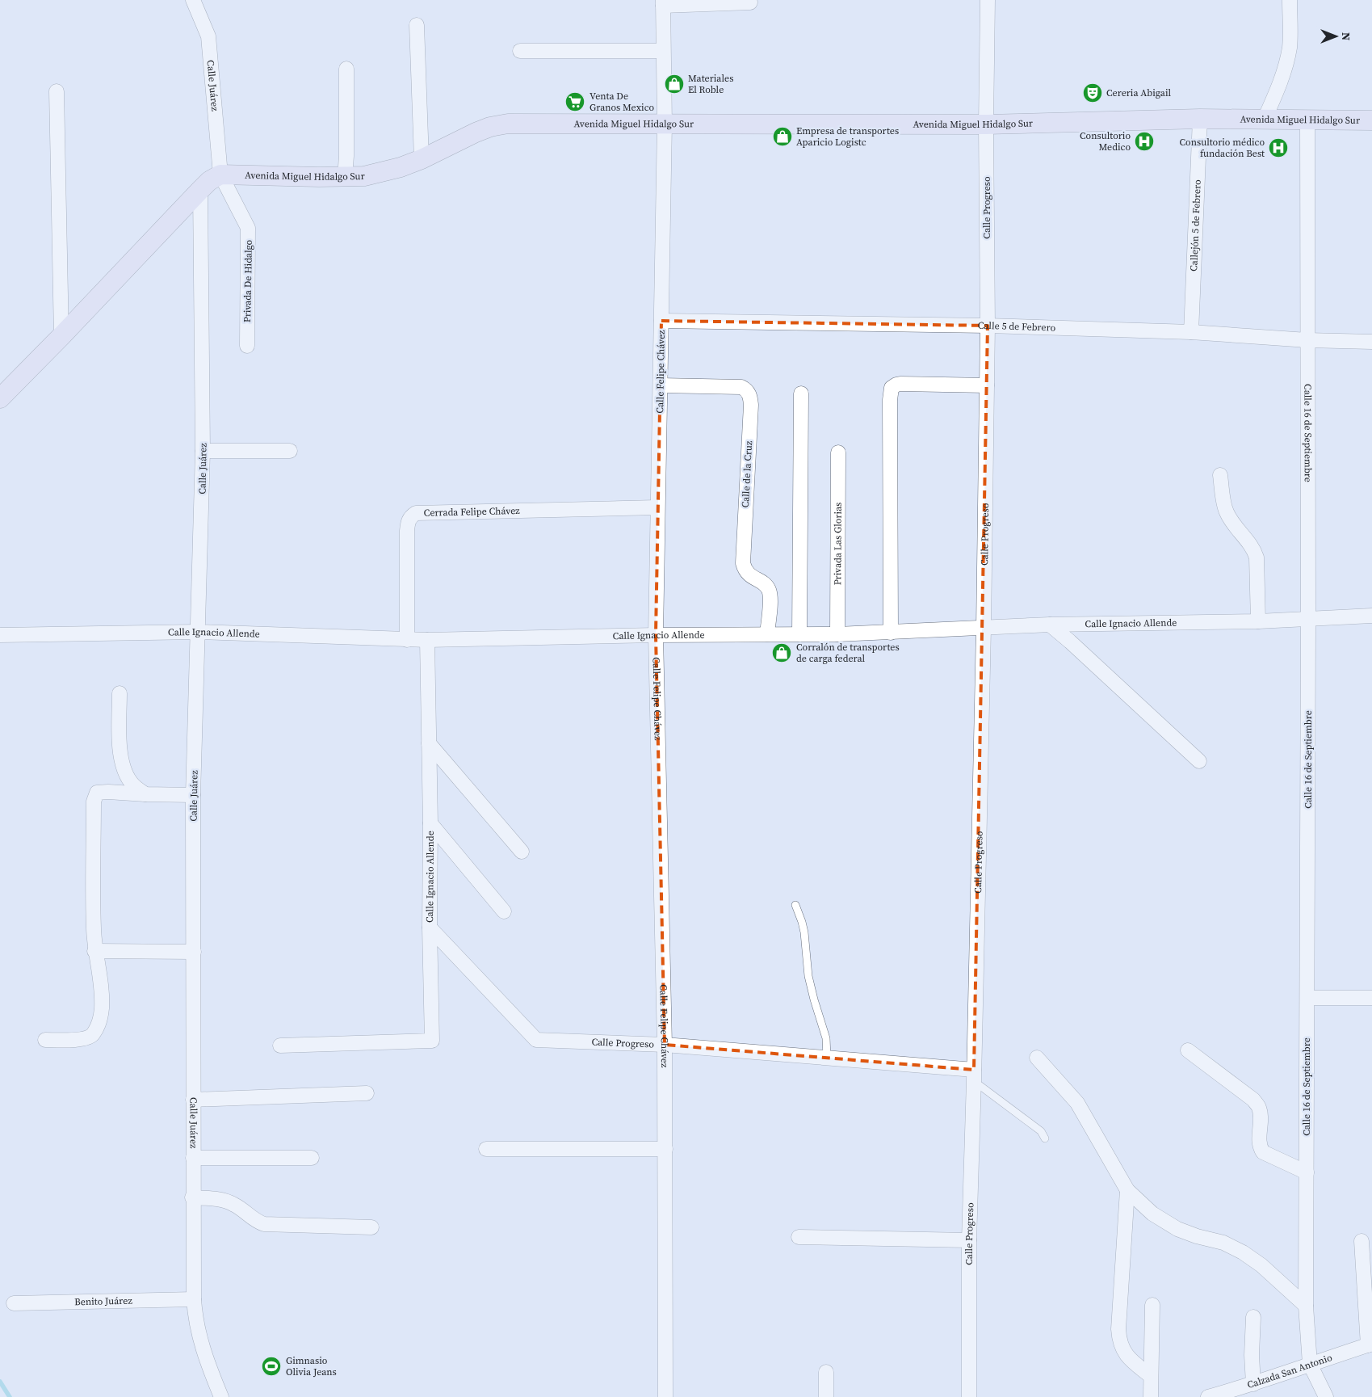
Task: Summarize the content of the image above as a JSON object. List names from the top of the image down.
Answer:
{
  "streets": {
    "main road": ["Avenida Miguel Hidalgo Sur"],
    "street": [
      "Calle Juárez",
      "Calle Progreso",
      "Callejón 5 de Febrero",
      "Privada De Hidalgo",
      "Calle 5 de Febrero",
      "Calle Felipe Chávez",
      "Calle 16 de Septiembre",
      "Calle de la Cruz",
      "Cerrada Felipe Chávez",
      "Privada Las Glorias",
      "Calle Ignacio Allende",
      "Benito Juárez",
      "Calzada San Antonio"
    ]
  },
  "crossings": [
    ["Calle Juárez", "Avenida Miguel Hidalgo Sur"],
    ["Calle Juárez", "Privada De Hidalgo"],
    ["Calle Juárez", "Calle Ignacio Allende"],
    ["Calle Juárez", "Benito Juárez"],
    ["Avenida Miguel Hidalgo Sur", "Calle Progreso"],
    ["Avenida Miguel Hidalgo Sur", "Callejón 5 de Febrero"],
    ["Avenida Miguel Hidalgo Sur", "Privada De Hidalgo"],
    ["Avenida Miguel Hidalgo Sur", "Calle Felipe Chávez"],
    ["Avenida Miguel Hidalgo Sur", "Calle 16 de Septiembre"],
    ["Calle Progreso", "Calle 5 de Febrero"],
    ["Calle Progreso", "Calle Felipe Chávez"],
    ["Calle Progreso", "Calle Ignacio Allende"],
    ["Callejón 5 de Febrero", "Calle 5 de Febrero"],
    ["Calle 5 de Febrero", "Calle Felipe Chávez"],
    ["Calle 5 de Febrero", "Calle 16 de Septiembre"],
    ["Calle Felipe Chávez", "Calle de la Cruz"],
    ["Calle Felipe Chávez", "Cerrada Felipe Chávez"],
    ["Calle Felipe Chávez", "Calle Ignacio Allende"],
    ["Calle 16 de Septiembre", "Calle Ignacio Allende"],
    ["Calle 16 de Septiembre", "Calzada San Antonio"],
    ["Calle de la Cruz", "Calle Ignacio Allende"],
    ["Cerrada Felipe Chávez", "Calle Ignacio Allende"],
    ["Privada Las Glorias", "Calle Ignacio Allende"]
  ],
  "places": {
    "shop": ["Materiales El Roble", "Empresa de transportes Aparicio Logistc", "Corralón de transportes de carga federal"],
    "theatre": ["Cereria Abigail"],
    "supermarket": ["Venta De Granos Mexico"],
    "hospital": ["Consultorio Medico", "Consultorio médico fundación Best"],
    "sports": ["Gimnasio Olivia Jeans"]
  },
  "north": "right"
}
